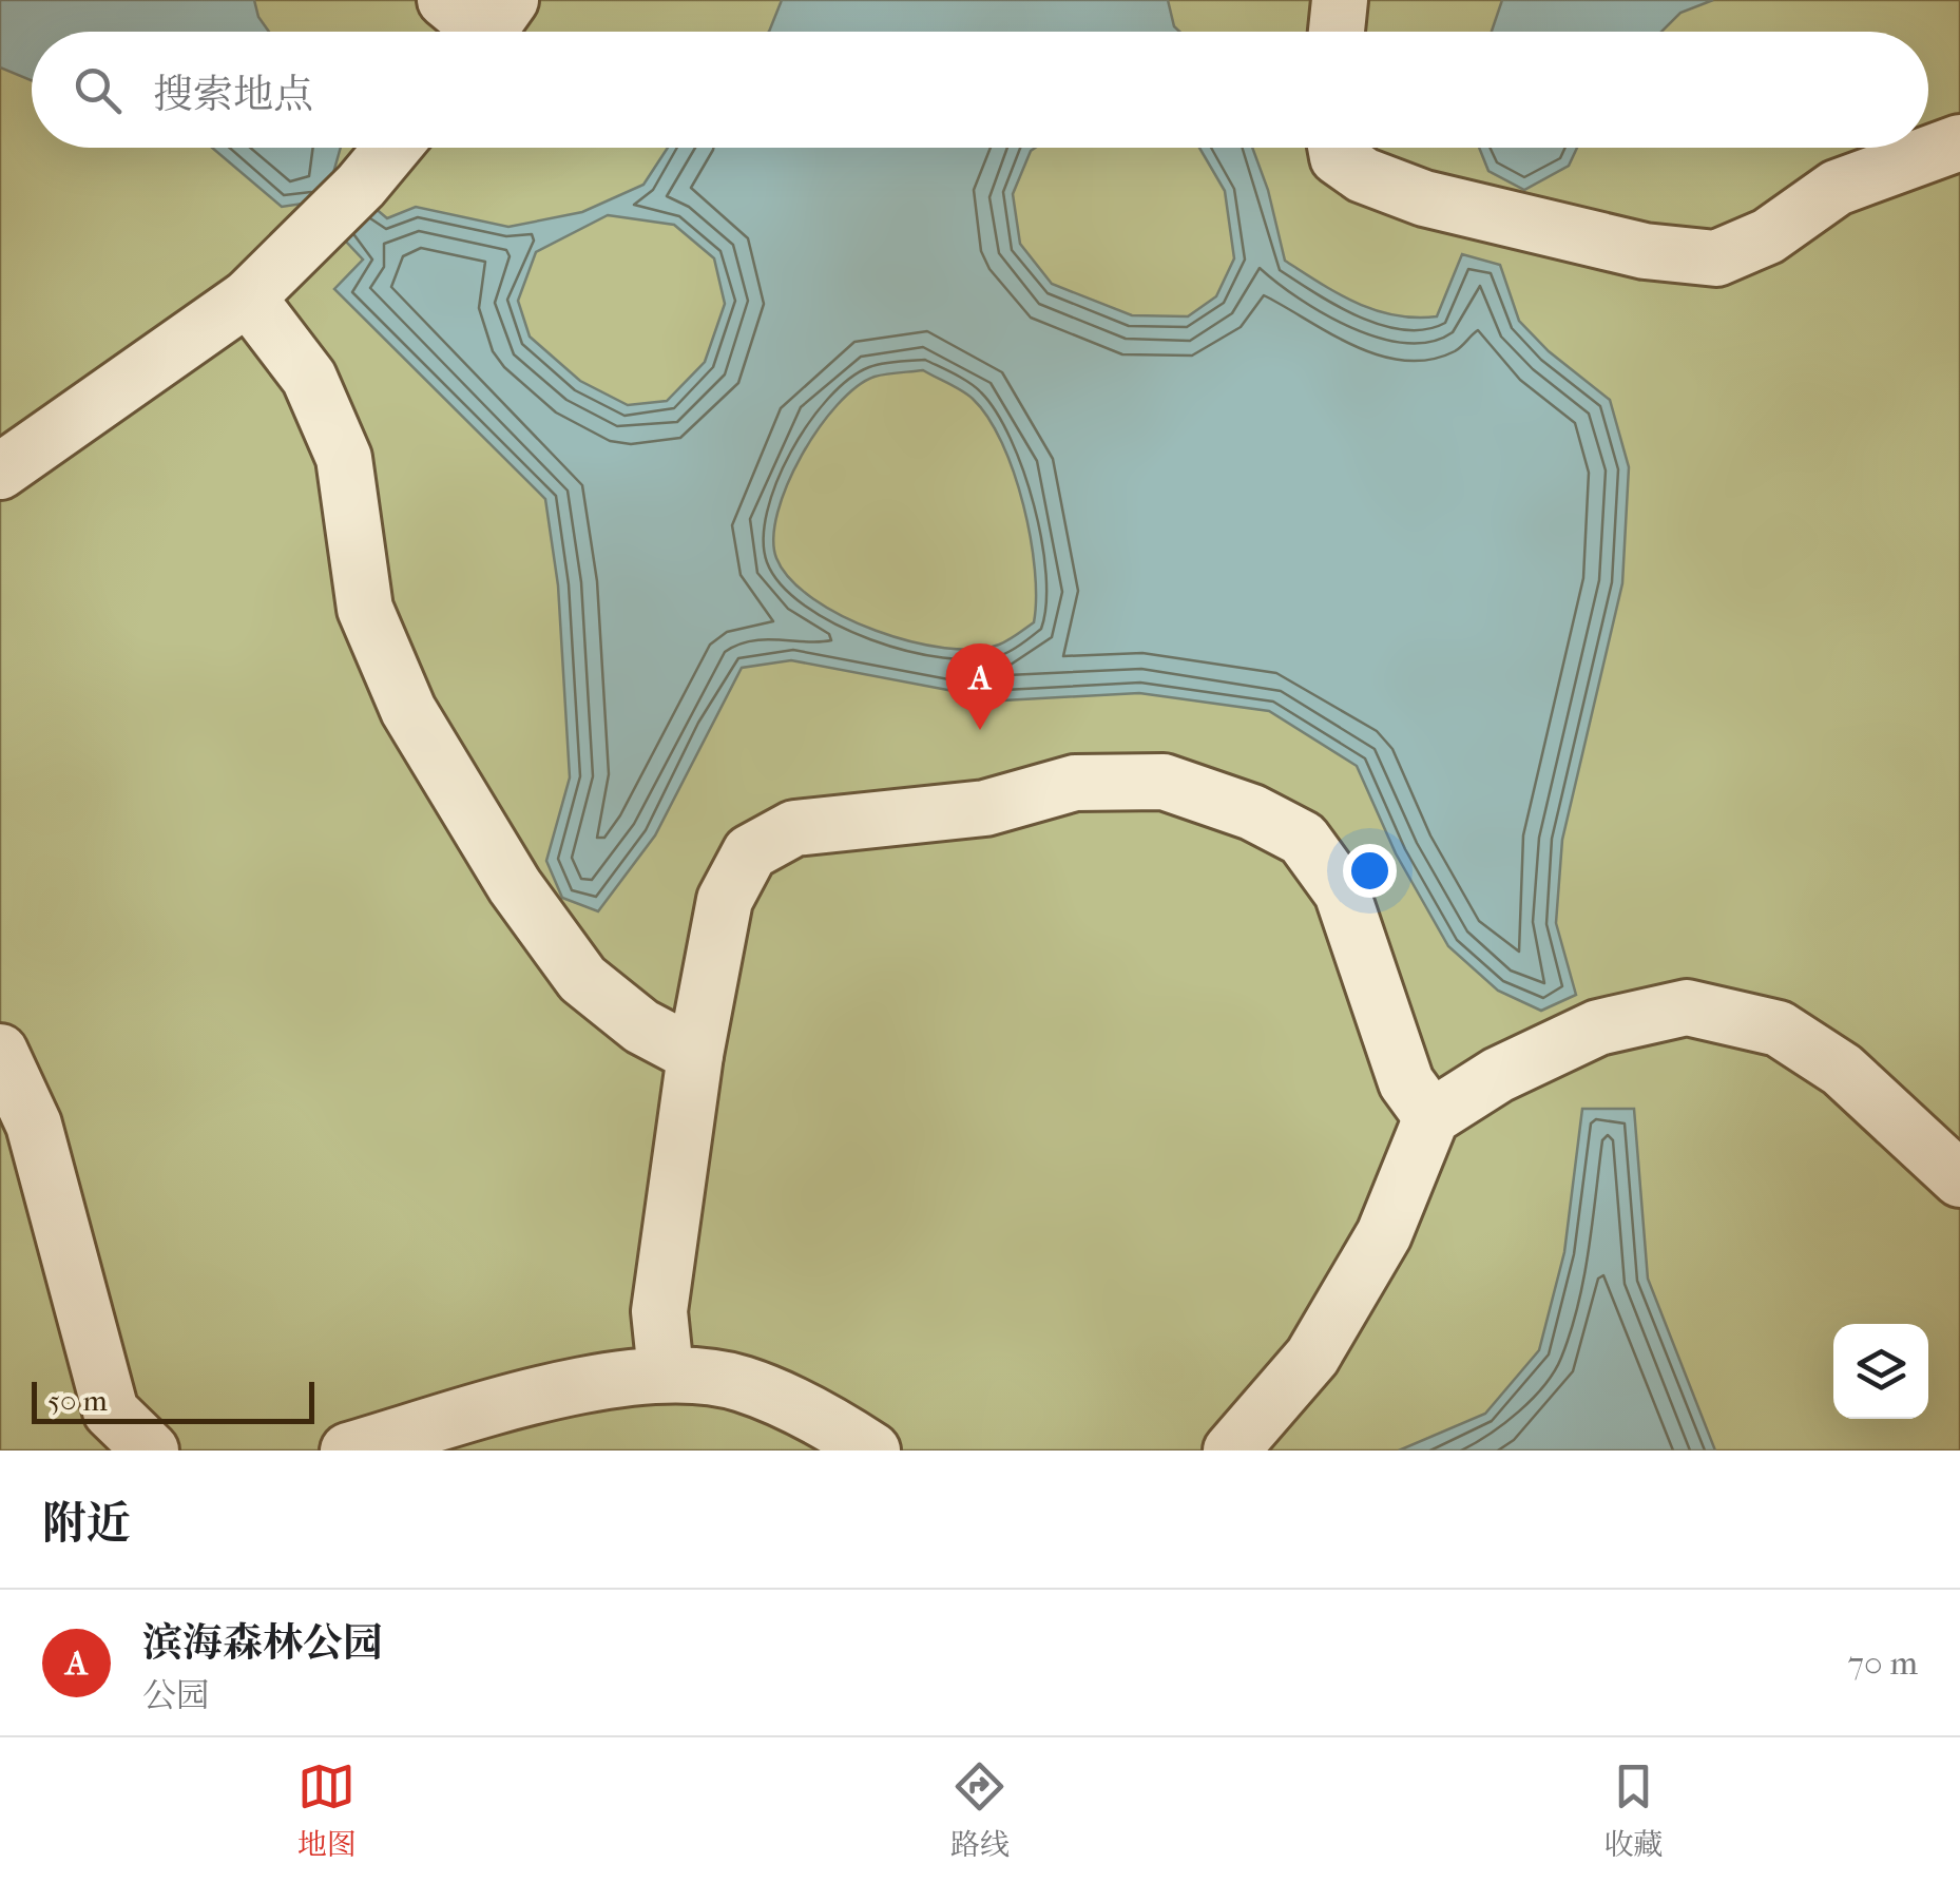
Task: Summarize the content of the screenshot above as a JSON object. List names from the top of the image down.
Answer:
{
  "scale_bar": "50 m",
  "page": {
    "search": "搜索地点",
    "pins": "A",
    "scale": "50 m",
    "heading": "附近",
    "list": [
      {
        "mark": "A",
        "name": "滨海森林公园",
        "note": "公园",
        "value": "70 m"
      }
    ],
    "nav": ["地图", "路线", "收藏"]
  }
}
